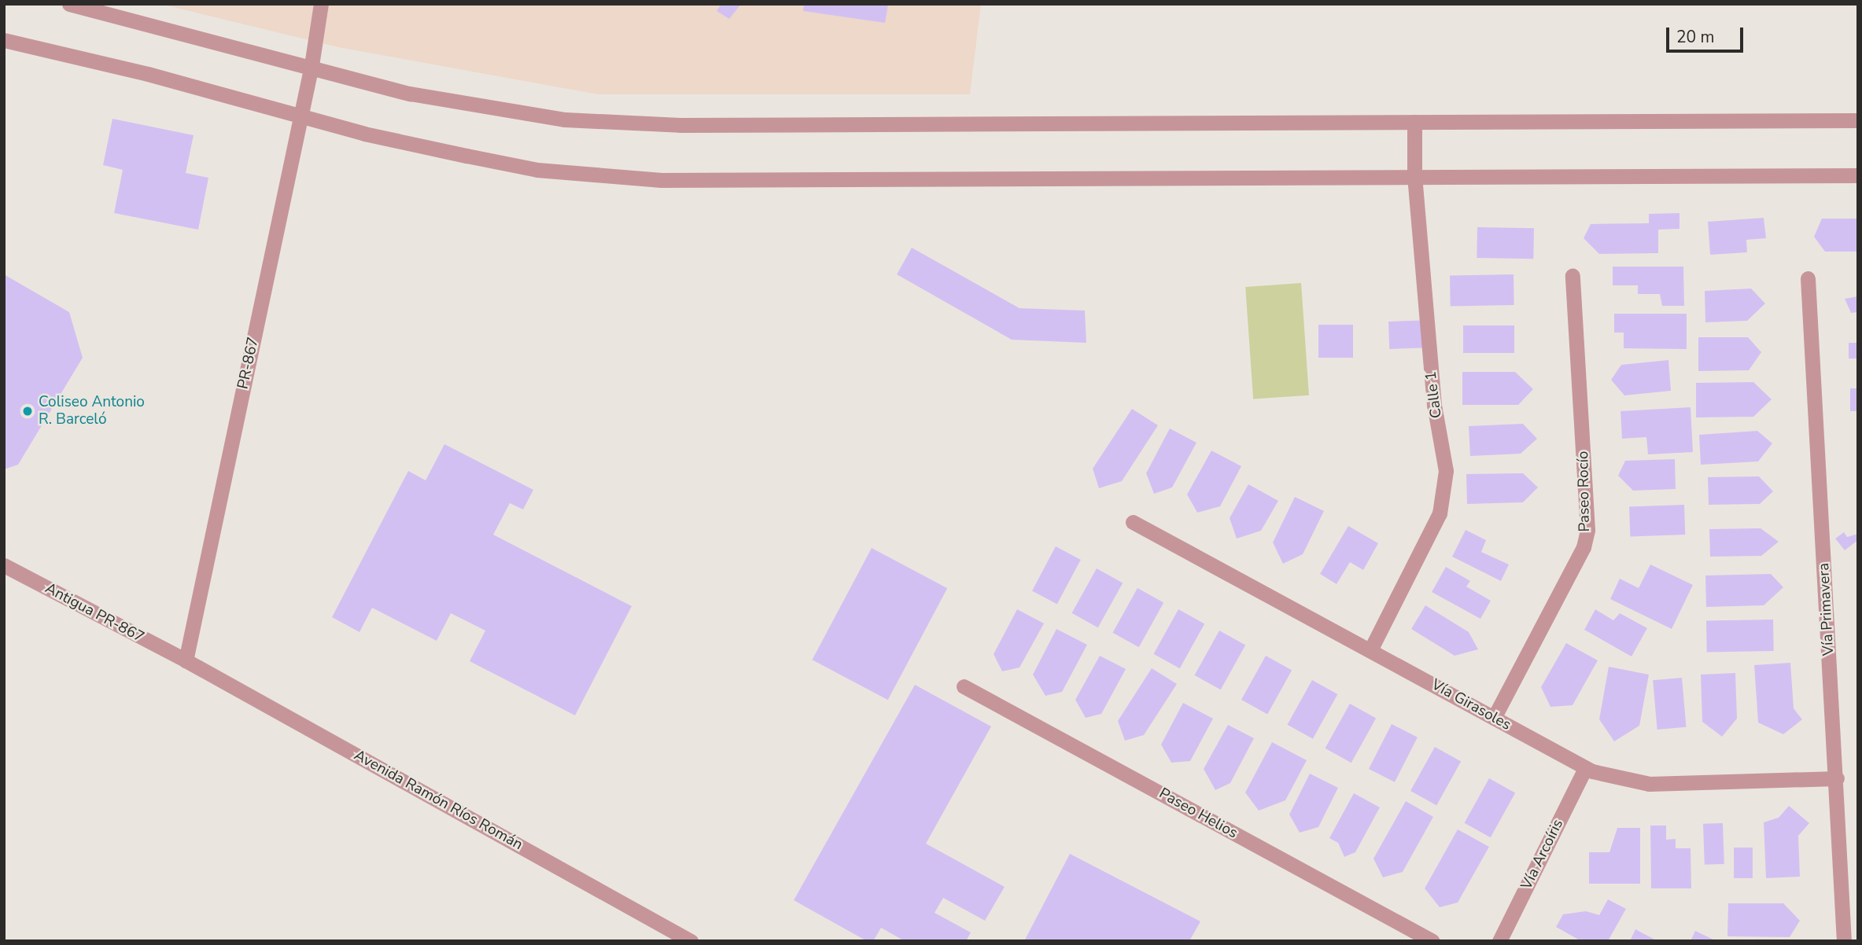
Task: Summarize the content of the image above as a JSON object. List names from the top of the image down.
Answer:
{
  "streets": {
    "street": [
      "PR-867",
      "Calle 1",
      "Paseo Rocío",
      "Vía Primavera",
      "Antigua PR-867",
      "Vía Girasoles",
      "Avenida Ramón Ríos Román",
      "Paseo Helios",
      "Vía Arcoíris"
    ]
  },
  "crossings": [
    ["PR-867", "Antigua PR-867"],
    ["PR-867", "Avenida Ramón Ríos Román"],
    ["Calle 1", "Vía Girasoles"],
    ["Paseo Rocío", "Vía Girasoles"],
    ["Vía Primavera", "Vía Girasoles"],
    ["Antigua PR-867", "Avenida Ramón Ríos Román"],
    ["Vía Girasoles", "Vía Arcoíris"]
  ],
  "places": ["Coliseo Antonio R. Barceló"],
  "scale_bar": "20 m"
}
